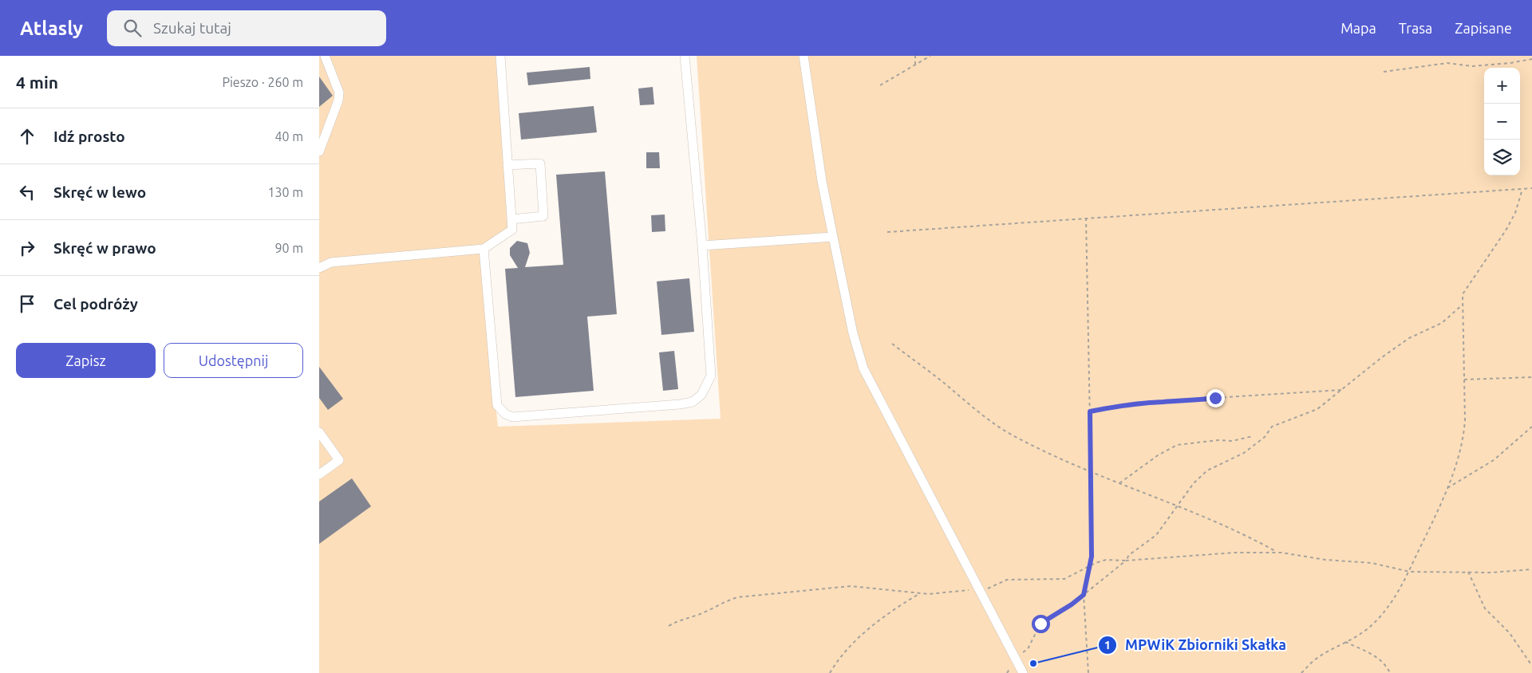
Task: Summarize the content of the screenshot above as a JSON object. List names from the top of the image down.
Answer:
{
  "places": ["MPWiK Zbiorniki Skałka"],
  "page": {
    "header": "Atlasly",
    "search": "Szukaj tutaj",
    "nav": ["Mapa", "Trasa", "Zapisane"],
    "heading": ["4 min", "Pieszo · 260 m"],
    "map_buttons": ["+", "−"],
    "list": [
      ["Idź prosto", "40 m"],
      ["Skręć w lewo", "130 m"],
      ["Skręć w prawo", "90 m"],
      "Cel podróży"
    ],
    "buttons": ["Zapisz", "Udostępnij"]
  }
}
